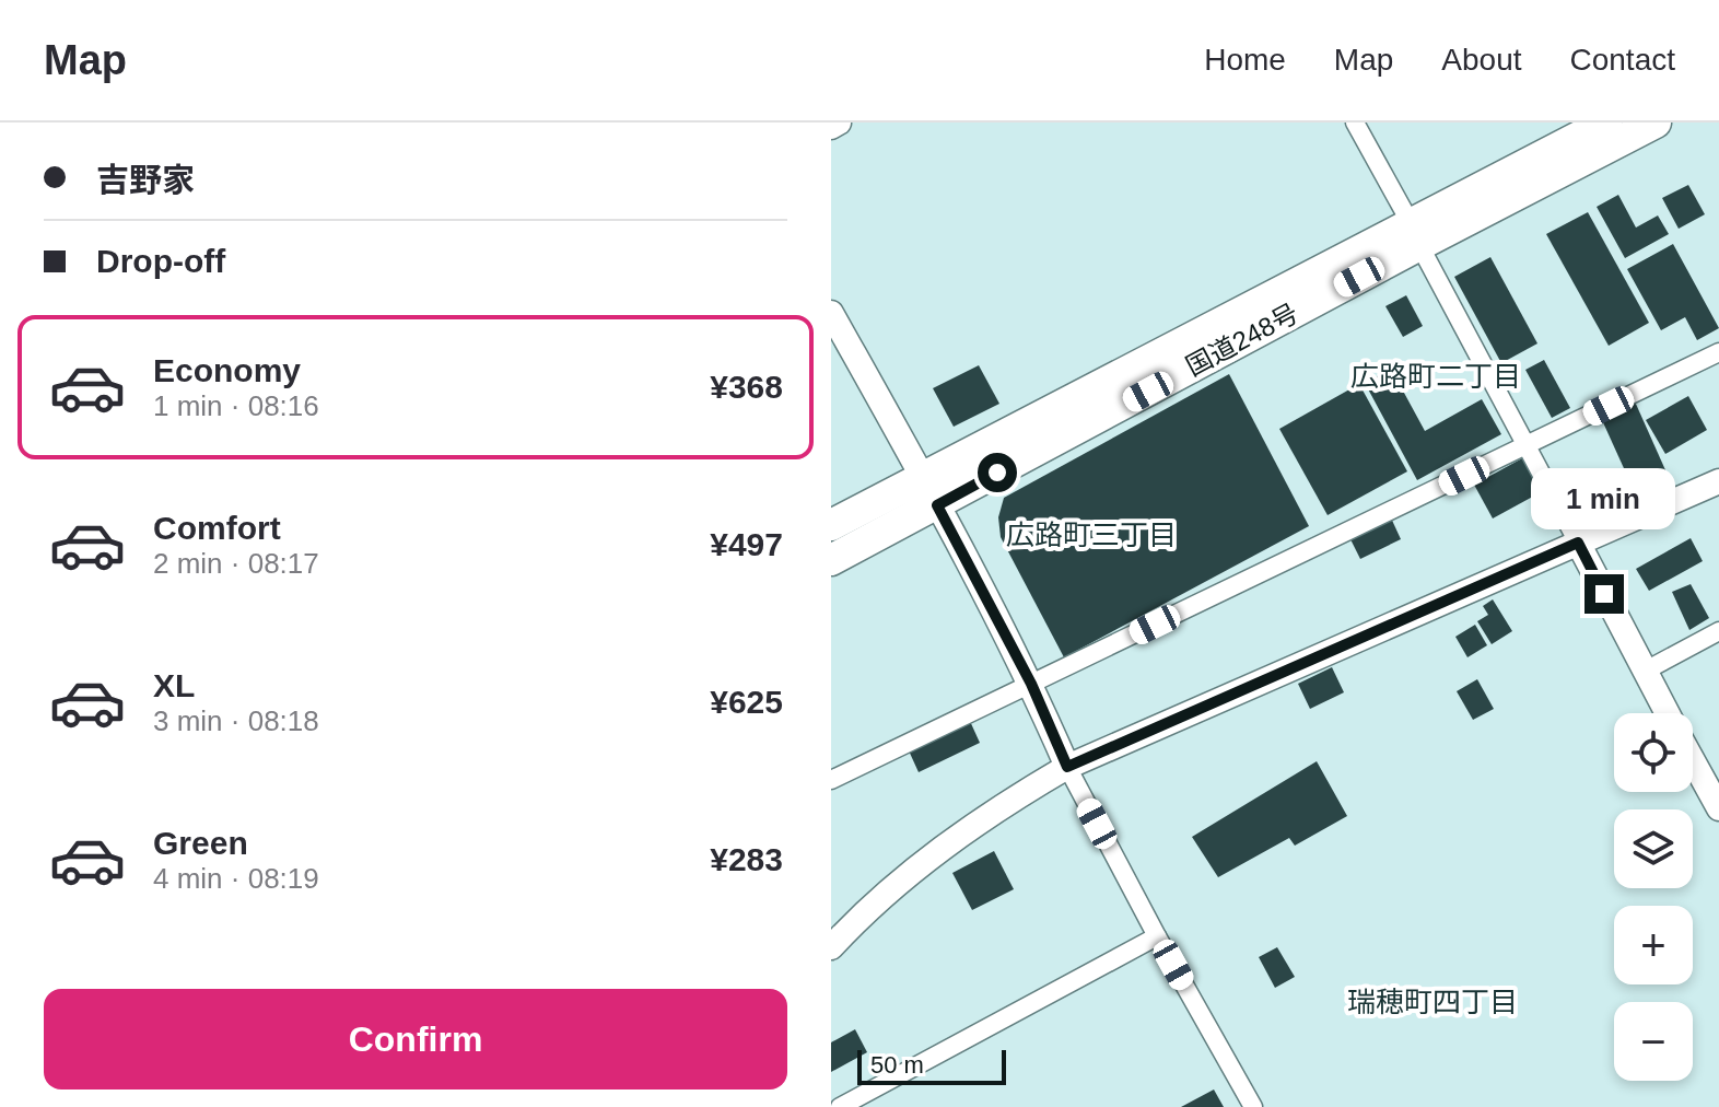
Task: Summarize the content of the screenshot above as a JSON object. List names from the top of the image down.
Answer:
{
  "streets": {
    "highway": ["国道248号"]
  },
  "districts": ["広路町二丁目", "広路町三丁目", "瑞穂町四丁目"],
  "scale_bar": "50 m",
  "page": {
    "header": "Map",
    "nav": [
      "Home",
      "Map",
      "About",
      "Contact"
    ],
    "banner": ["吉野家", "Drop-off"],
    "list": [
      {
        "name": "Economy",
        "note": "1 min · 08:16",
        "value": "¥368"
      },
      {
        "name": "Comfort",
        "note": "2 min · 08:17",
        "value": "¥497"
      },
      {
        "name": "XL",
        "note": "3 min · 08:18",
        "value": "¥625"
      },
      {
        "name": "Green",
        "note": "4 min · 08:19",
        "value": "¥283"
      }
    ],
    "bubble": "1 min",
    "map_buttons": ["+", "−"],
    "buttons": "Confirm",
    "scale": "50 m"
  }
}
